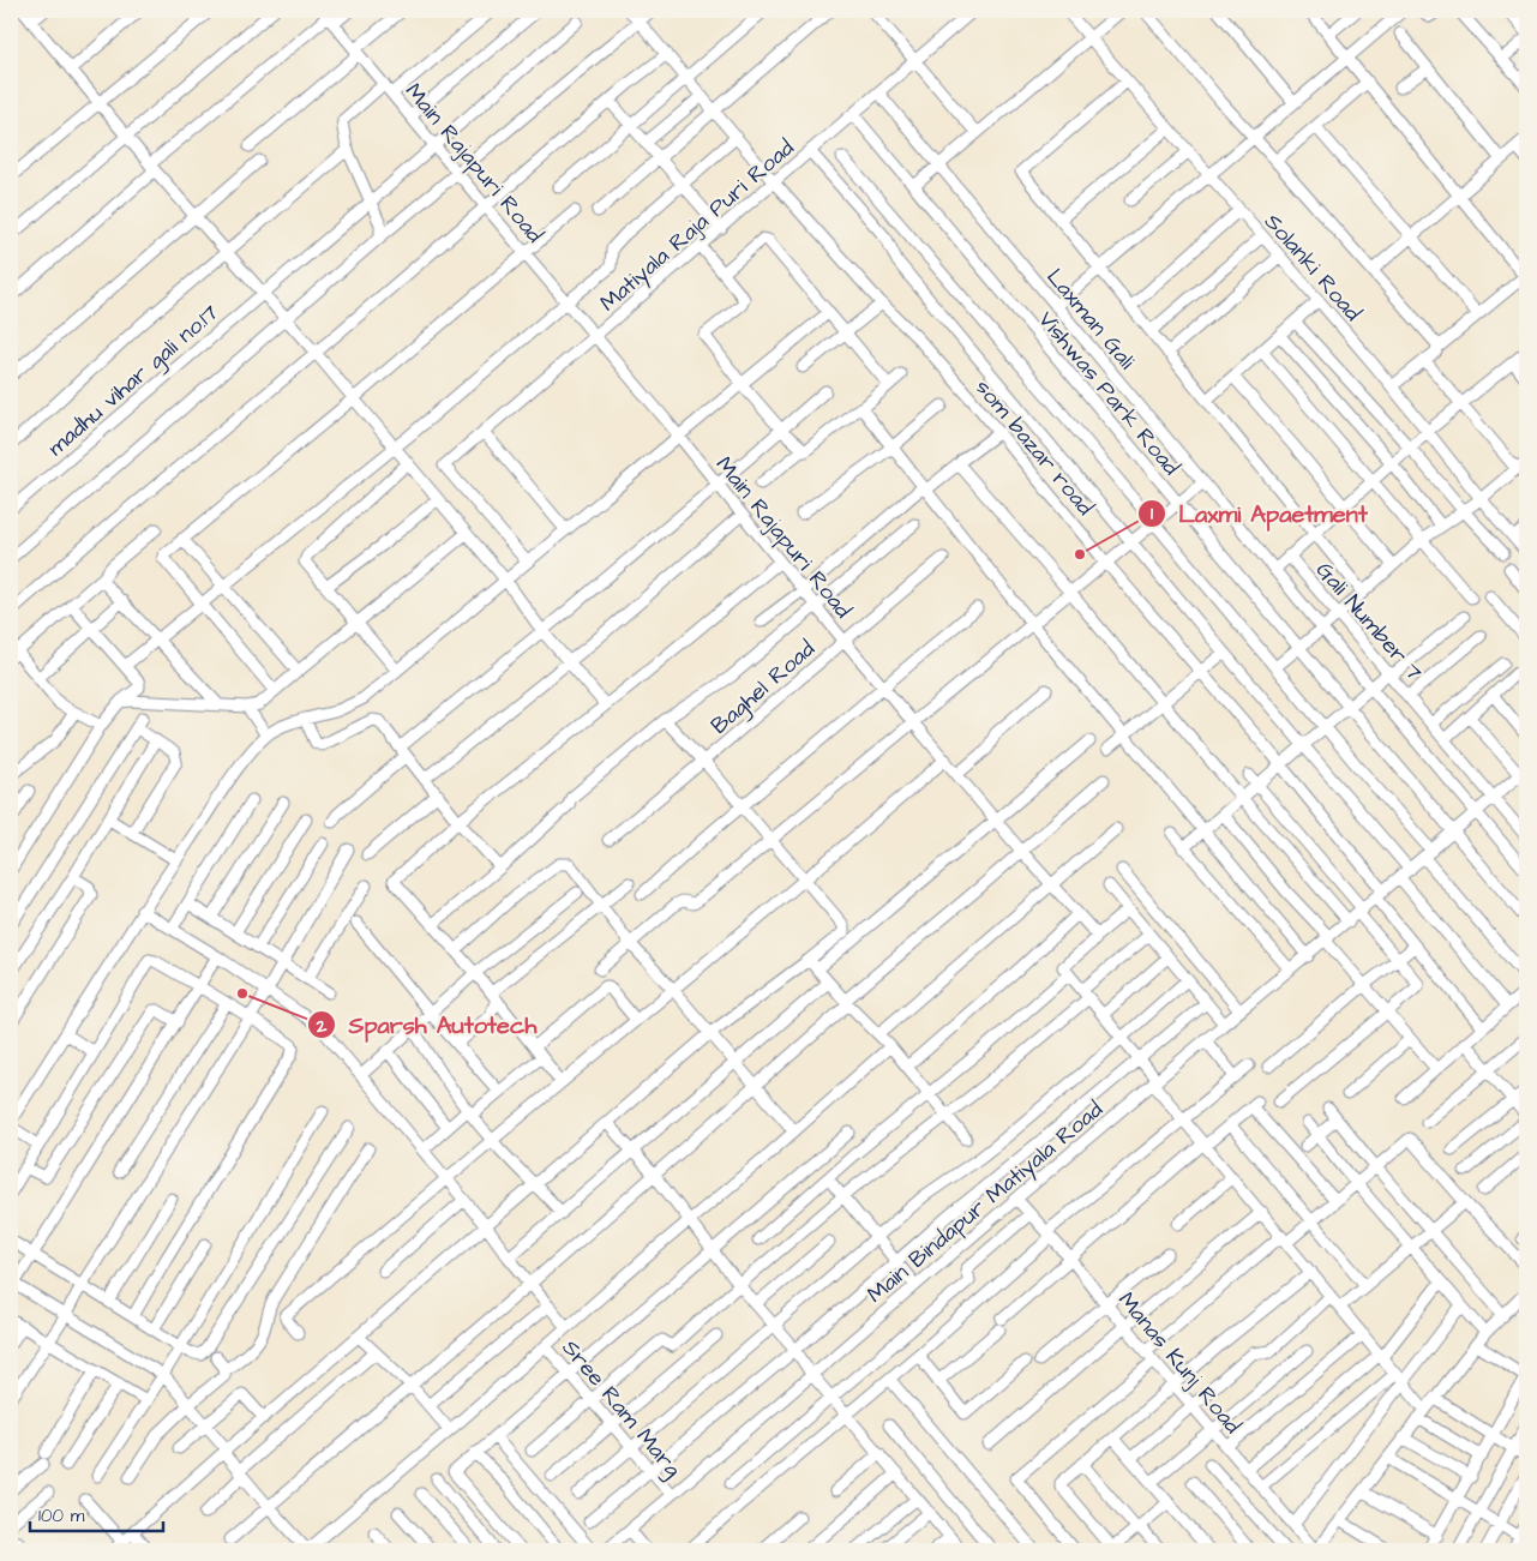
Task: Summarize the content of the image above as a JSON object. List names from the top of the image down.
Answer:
{
  "streets": {
    "street": [
      "Main Rajapuri Road",
      "Matiyala Raja Puri Road",
      "Solanki Road",
      "Laxman Gali",
      "madhu vihar gali no.17",
      "Vishwas Park Road",
      "som bazar road",
      "Gali Number 7",
      "Baghel Road",
      "Main Bindapur Matiyala Road",
      "Manas Kunj Road",
      "Sree Ram Marg"
    ]
  },
  "crossings": [
    ["Main Rajapuri Road", "Matiyala Raja Puri Road"],
    ["Main Rajapuri Road", "madhu vihar gali no.17"],
    ["Main Rajapuri Road", "Baghel Road"],
    ["Matiyala Raja Puri Road", "Laxman Gali"],
    ["Matiyala Raja Puri Road", "Vishwas Park Road"],
    ["Matiyala Raja Puri Road", "som bazar road"],
    ["Solanki Road", "Gali Number 7"],
    ["Main Bindapur Matiyala Road", "Manas Kunj Road"],
    ["Main Bindapur Matiyala Road", "Sree Ram Marg"]
  ],
  "places": ["Laxmi Apaetment", "Sparsh Autotech"],
  "scale_bar": "100 m"
}
